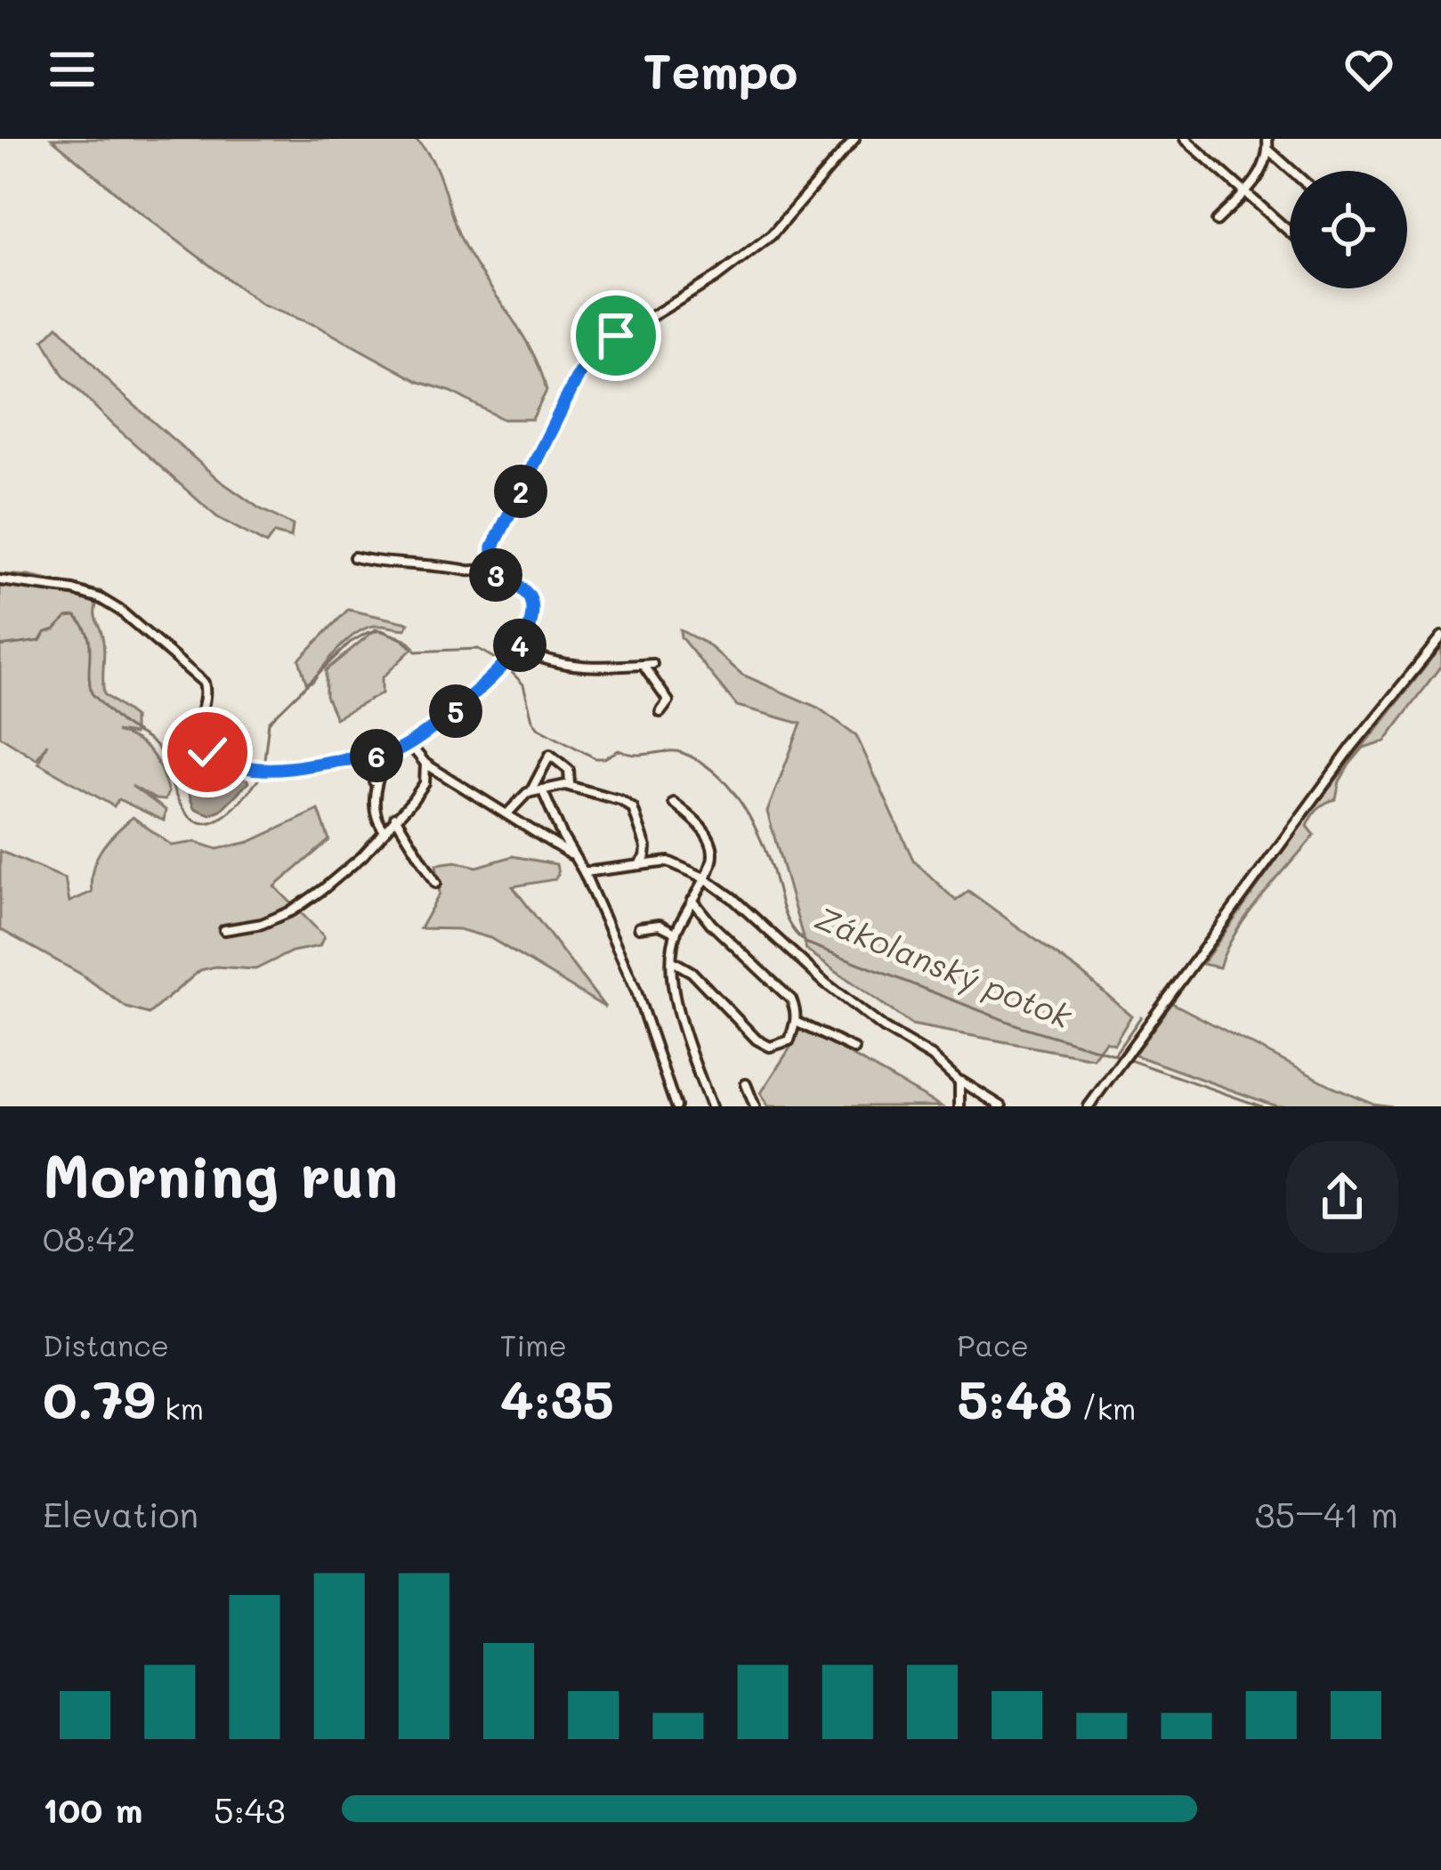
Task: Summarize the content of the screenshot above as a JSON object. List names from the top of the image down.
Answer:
{
  "water": ["Zákolanský potok"],
  "page": {
    "header": "Tempo",
    "pins": [
      "2",
      "3",
      "4",
      "5",
      "6"
    ],
    "heading": ["Morning run", "08:42"],
    "stats": [
      ["Distance", "0.79 km"],
      ["Time", "4:35"],
      ["Pace", "5:48 /km"]
    ],
    "chart": ["Elevation", "35–41 m"],
    "list": [
      {
        "name": "100 m",
        "note": "5:43"
      }
    ]
  }
}
